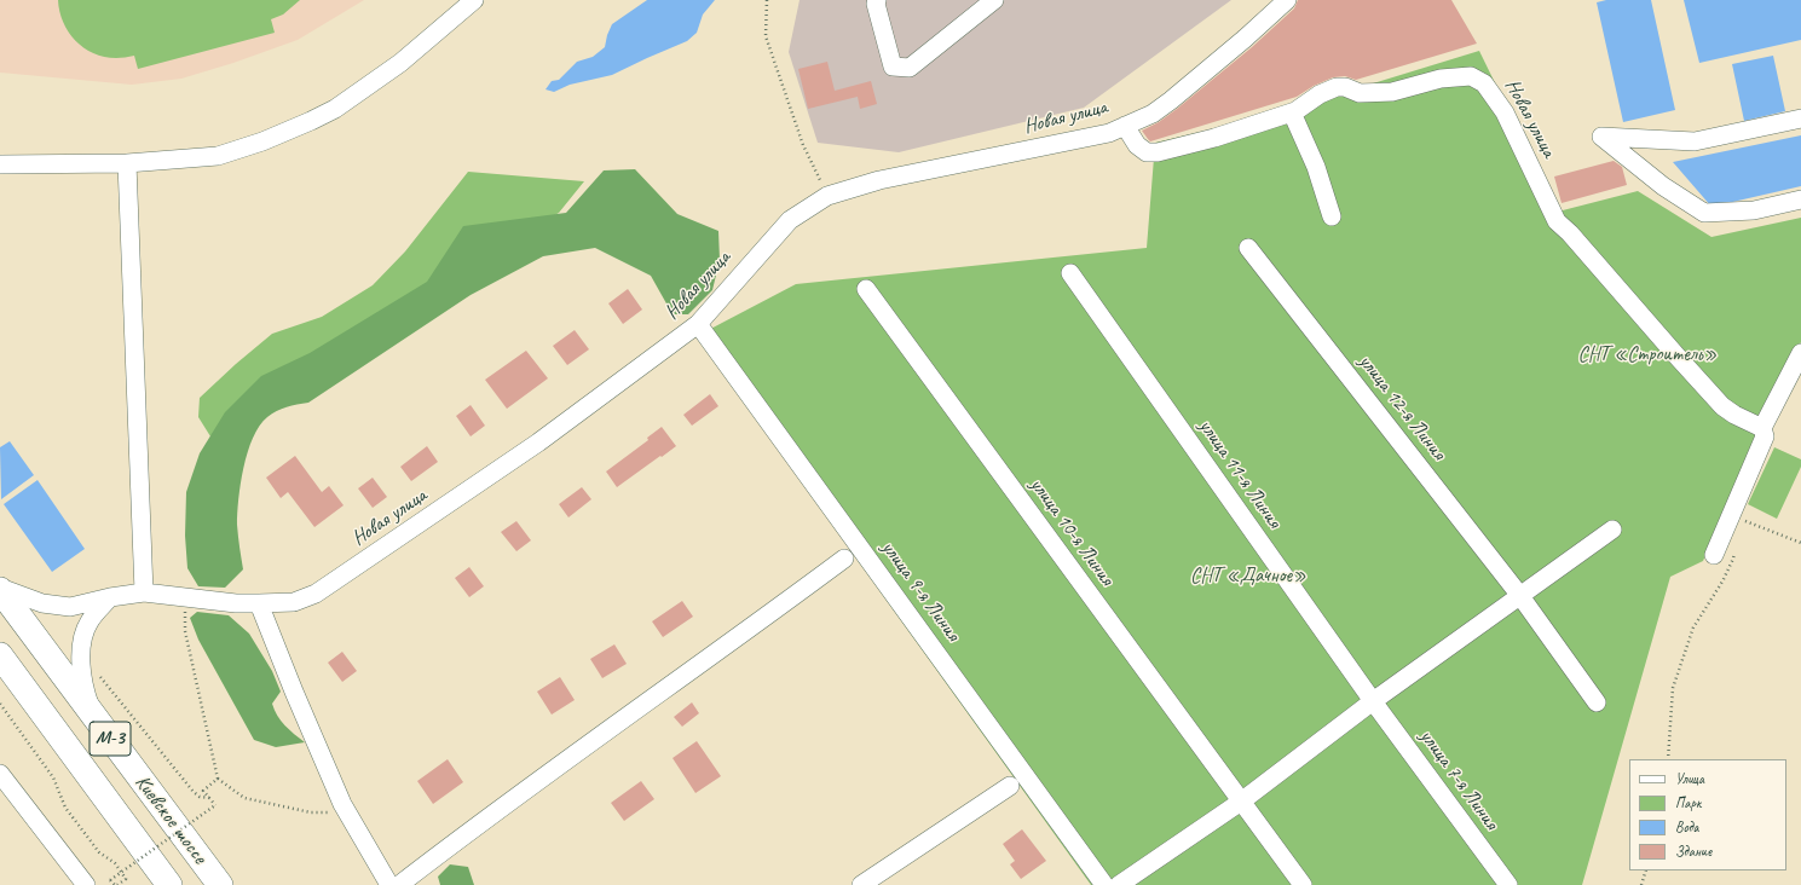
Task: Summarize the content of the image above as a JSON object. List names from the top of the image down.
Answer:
{
  "streets": {
    "highway": ["М-3", "Киевское шоссе"],
    "street": [
      "Новая улица",
      "улица 12-я Линия",
      "улица 11-я Линия",
      "улица 10-я Линия",
      "улица 9-я Линия",
      "улица 7-я Линия"
    ]
  },
  "crossings": [
    ["Новая улица", "улица 9-я Линия"],
    ["Новая улица", "Киевское шоссе"],
    ["улица 11-я Линия", "улица 7-я Линия"]
  ],
  "parks": ["СНТ «Строитель»", "СНТ «Дачное»"],
  "legend": [
    "Улица",
    "Парк",
    "Вода",
    "Здание"
  ]
}
